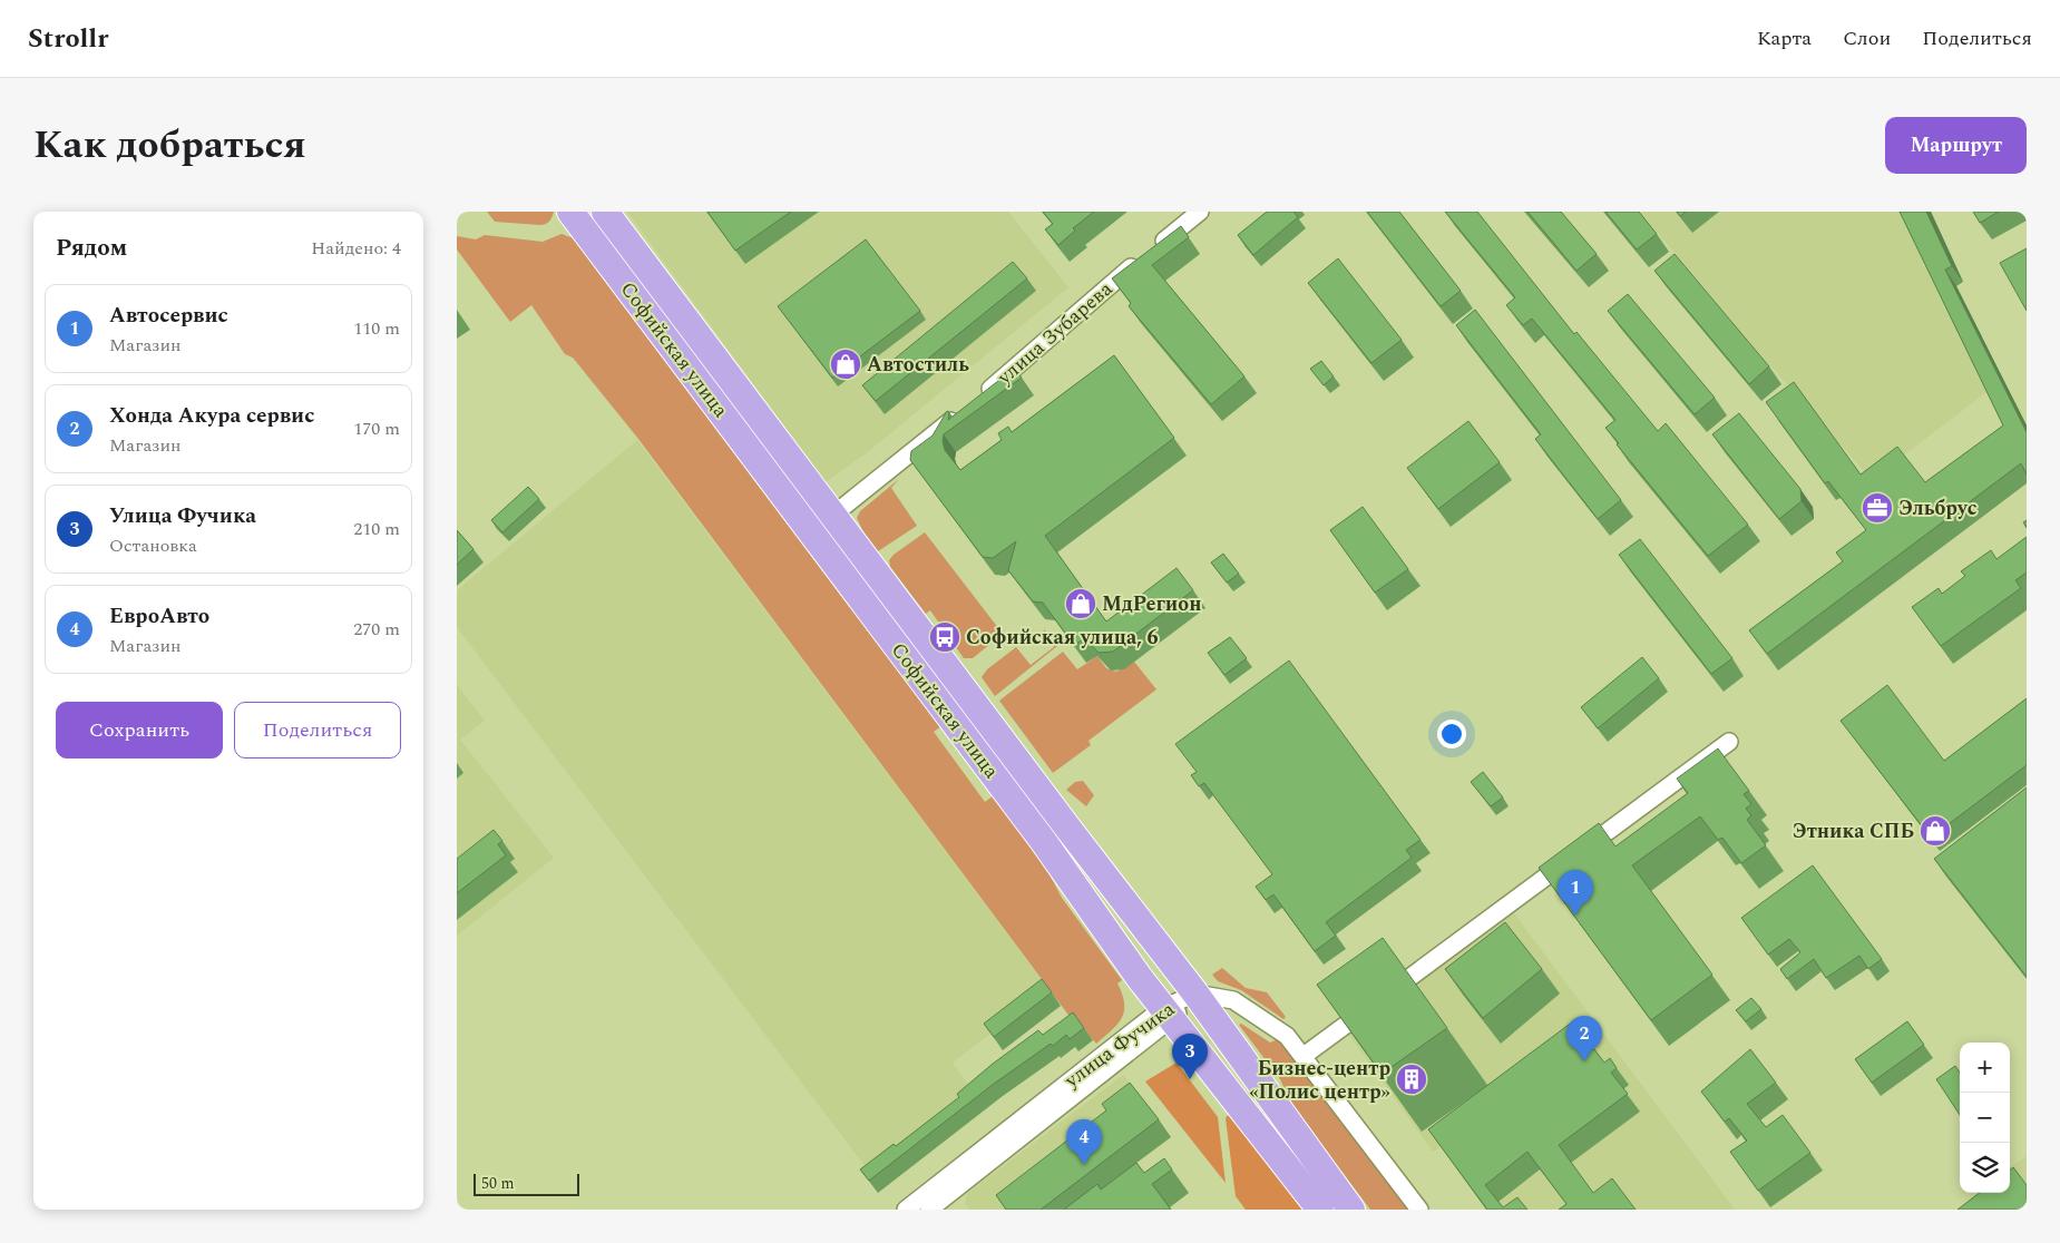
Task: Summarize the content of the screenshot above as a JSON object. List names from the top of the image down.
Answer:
{
  "streets": {
    "main road": ["Софийская улица"],
    "street": ["улица Зубарева", "улица Фучика"]
  },
  "crossings": [
    ["Софийская улица", "улица Фучика"]
  ],
  "places": {
    "shop": ["Автостиль", "МдРегион", "Этника СПБ"],
    "office": ["Эльбрус"],
    "bus stop": ["Софийская улица, 6"],
    "building": ["Бизнес-центр «Полис центр»"]
  },
  "scale_bar": "50 m",
  "page": {
    "header": "Strollr",
    "nav": ["Карта", "Слои", "Поделиться"],
    "title": "Как добраться",
    "buttons": [
      "Маршрут",
      ["Сохранить", "Поделиться"]
    ],
    "heading": ["Рядом", "Найдено: 4"],
    "list": [
      {
        "mark": "1",
        "name": "Автосервис",
        "note": "Магазин",
        "value": "110 m"
      },
      {
        "mark": "2",
        "name": "Хонда Акура сервис",
        "note": "Магазин",
        "value": "170 m"
      },
      {
        "mark": "3",
        "name": "Улица Фучика",
        "note": "Остановка",
        "value": "210 m"
      },
      {
        "mark": "4",
        "name": "ЕвроАвто",
        "note": "Магазин",
        "value": "270 m"
      }
    ],
    "pins": [
      "1",
      "2",
      "3",
      "4"
    ],
    "map_buttons": ["+", "−"],
    "scale": "50 m"
  }
}
